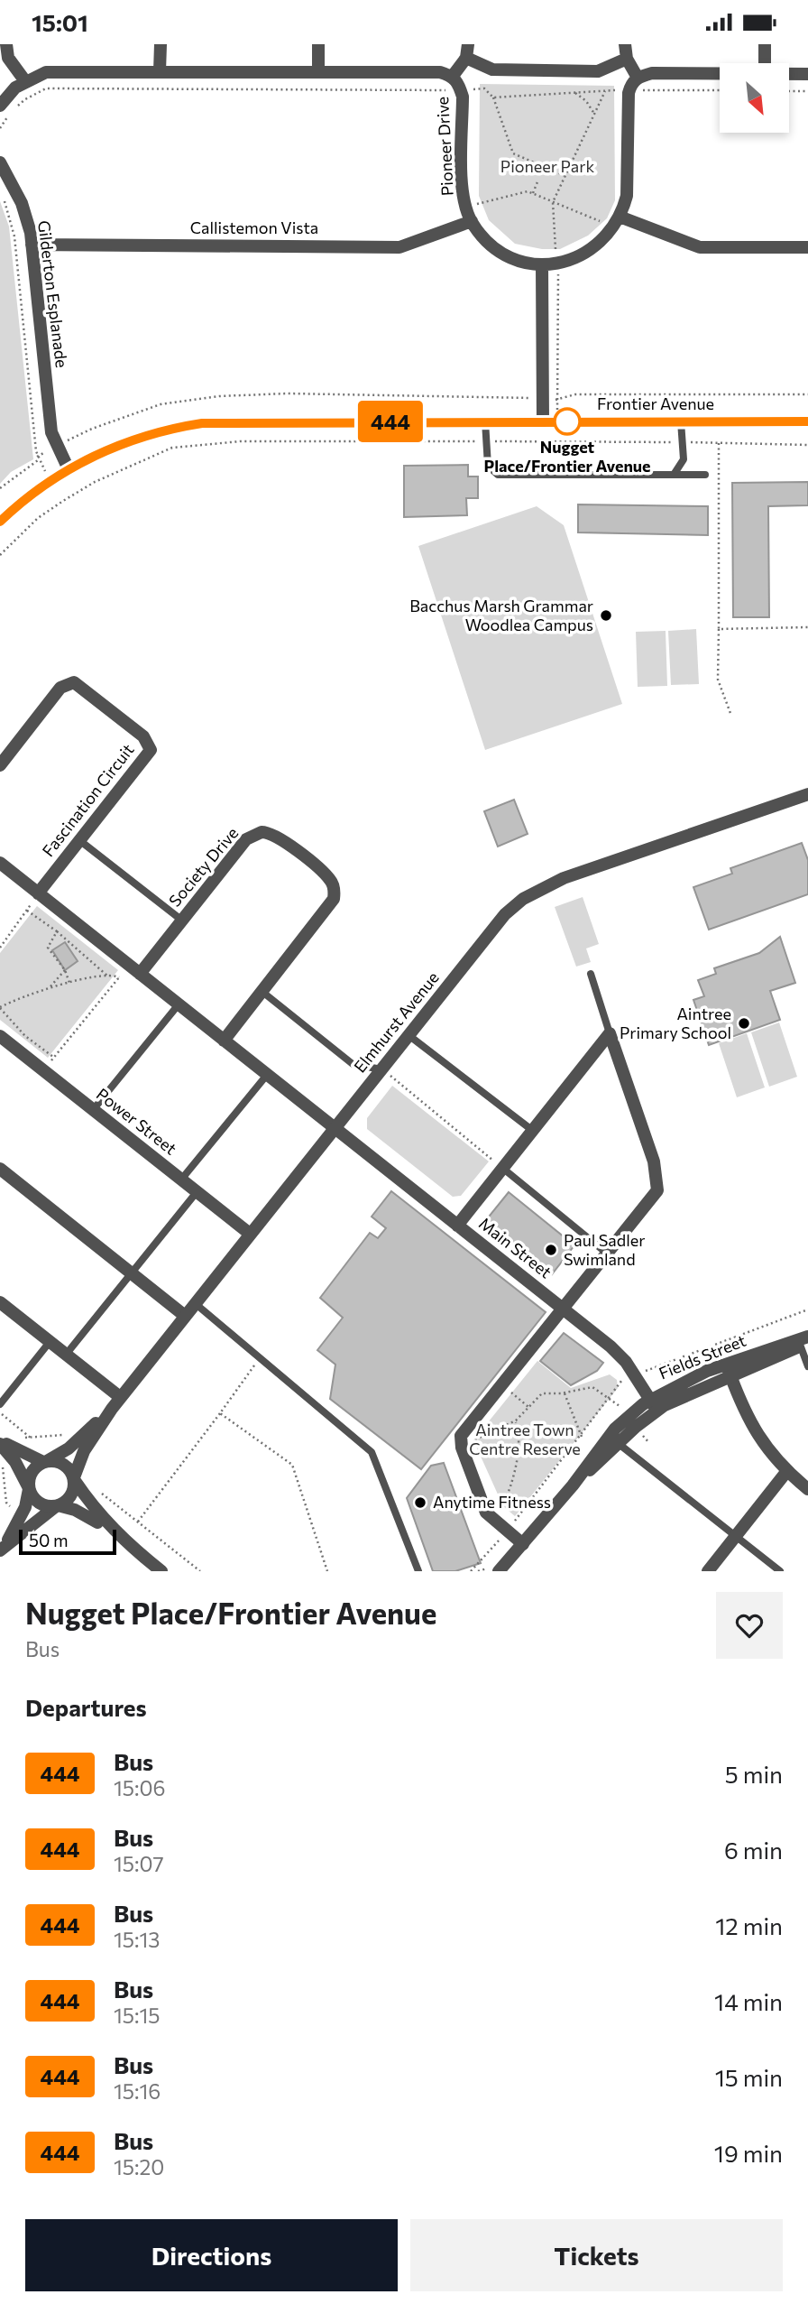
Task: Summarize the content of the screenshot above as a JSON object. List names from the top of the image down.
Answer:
{
  "streets": {
    "street": [
      "Pioneer Drive",
      "Callistemon Vista",
      "Gilderton Esplanade",
      "Frontier Avenue",
      "Fascination Circuit",
      "Society Drive",
      "Elmhurst Avenue",
      "Power Street",
      "Main Street",
      "Fields Street"
    ]
  },
  "crossings": [
    ["Pioneer Drive", "Callistemon Vista"],
    ["Callistemon Vista", "Gilderton Esplanade"],
    ["Gilderton Esplanade", "Frontier Avenue"],
    ["Fascination Circuit", "Main Street"],
    ["Society Drive", "Main Street"],
    ["Elmhurst Avenue", "Power Street"],
    ["Elmhurst Avenue", "Main Street"],
    ["Main Street", "Fields Street"]
  ],
  "parks": ["Pioneer Park", "Aintree Town Centre Reserve"],
  "places": [
    "Nugget Place/Frontier Avenue",
    "Bacchus Marsh Grammar Woodlea Campus",
    "Aintree Primary School",
    "Paul Sadler Swimland",
    "Anytime Fitness"
  ],
  "lines": ["bus line 444"],
  "scale_bar": "50 m",
  "north": "bottom right",
  "page": {
    "status": "15:01",
    "on_map": "444",
    "scale": "50 m",
    "heading": [
      ["Nugget Place/Frontier Avenue", "Bus"],
      "Departures"
    ],
    "list": [
      {
        "mark": "444",
        "name": "Bus",
        "note": "15:06",
        "value": "5 min"
      },
      {
        "mark": "444",
        "name": "Bus",
        "note": "15:07",
        "value": "6 min"
      },
      {
        "mark": "444",
        "name": "Bus",
        "note": "15:13",
        "value": "12 min"
      },
      {
        "mark": "444",
        "name": "Bus",
        "note": "15:15",
        "value": "14 min"
      },
      {
        "mark": "444",
        "name": "Bus",
        "note": "15:16",
        "value": "15 min"
      },
      {
        "mark": "444",
        "name": "Bus",
        "note": "15:20",
        "value": "19 min"
      }
    ],
    "buttons": ["Directions", "Tickets"]
  }
}
